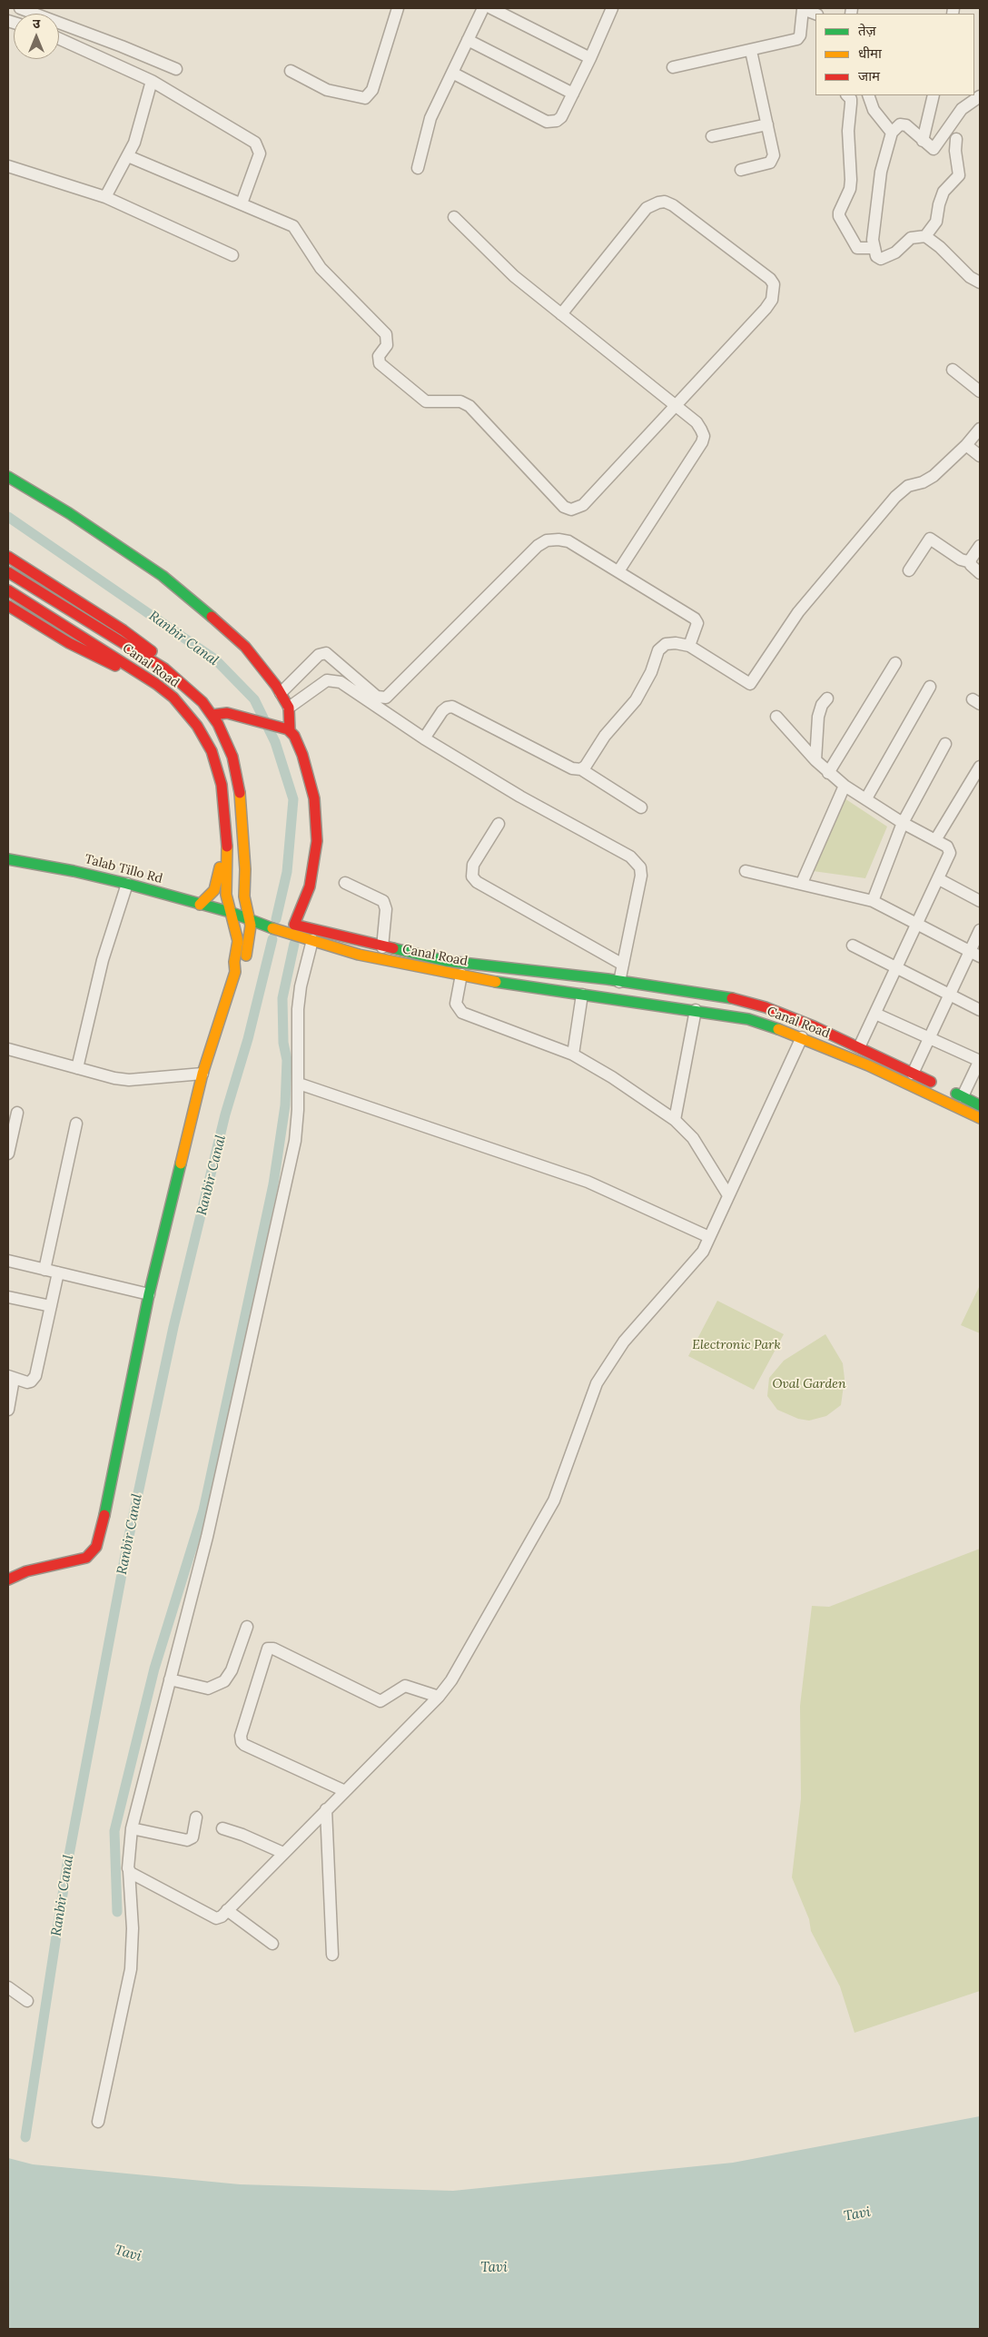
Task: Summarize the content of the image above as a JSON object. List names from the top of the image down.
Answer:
{
  "streets": {
    "main road": ["Canal Road", "Talab Tillo Rd"]
  },
  "crossings": [
    ["Canal Road", "Talab Tillo Rd"]
  ],
  "water": ["Ranbir Canal", "Tavi"],
  "parks": ["Electronic Park", "Oval Garden"],
  "legend": ["तेज़", "धीमा", "जाम"],
  "north": "top"
}
